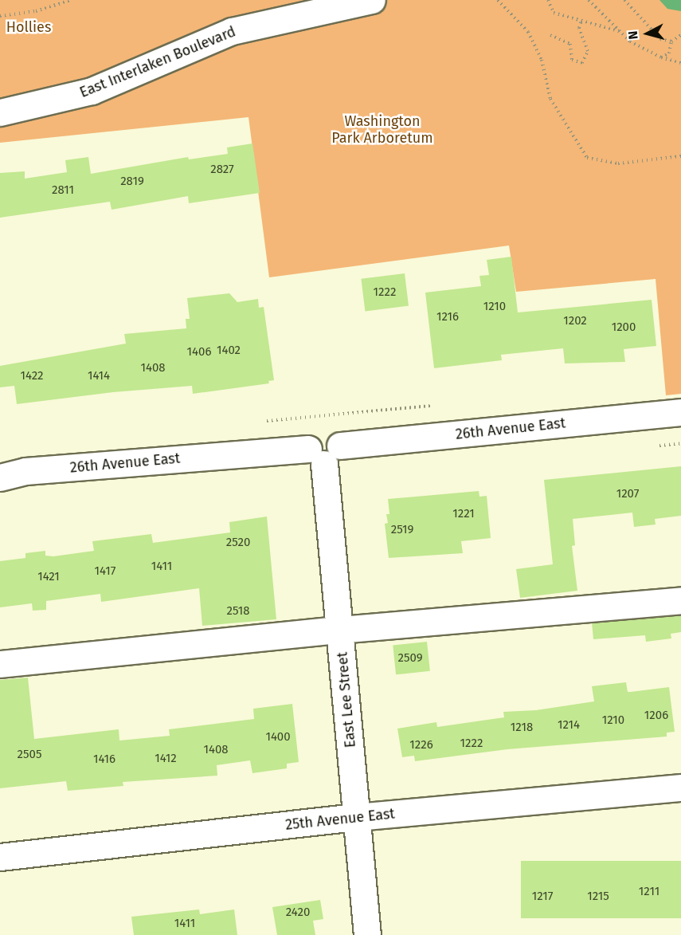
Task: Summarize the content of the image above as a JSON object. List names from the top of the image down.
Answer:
{
  "streets": {
    "street": [
      "East Interlaken Boulevard",
      "26th Avenue East",
      "East Lee Street",
      "25th Avenue East"
    ]
  },
  "crossings": [
    ["26th Avenue East", "East Lee Street"],
    ["East Lee Street", "25th Avenue East"]
  ],
  "parks": ["Hollies", "Washington Park Arboretum"],
  "house_numbers": [
    "2827",
    "2819",
    "2811",
    "1222",
    "1210",
    "1216",
    "1202",
    "1200",
    "1402",
    "1406",
    "1408",
    "1422",
    "1414",
    "1207",
    "1221",
    "2519",
    "2520",
    "1411",
    "1417",
    "1421",
    "2518",
    "2509",
    "1206",
    "1210",
    "1214",
    "1218",
    "1400",
    "1222",
    "1226",
    "1408",
    "2505",
    "1412",
    "1416",
    "1211",
    "1217",
    "1215",
    "2420",
    "1411"
  ],
  "north": "left"
}
